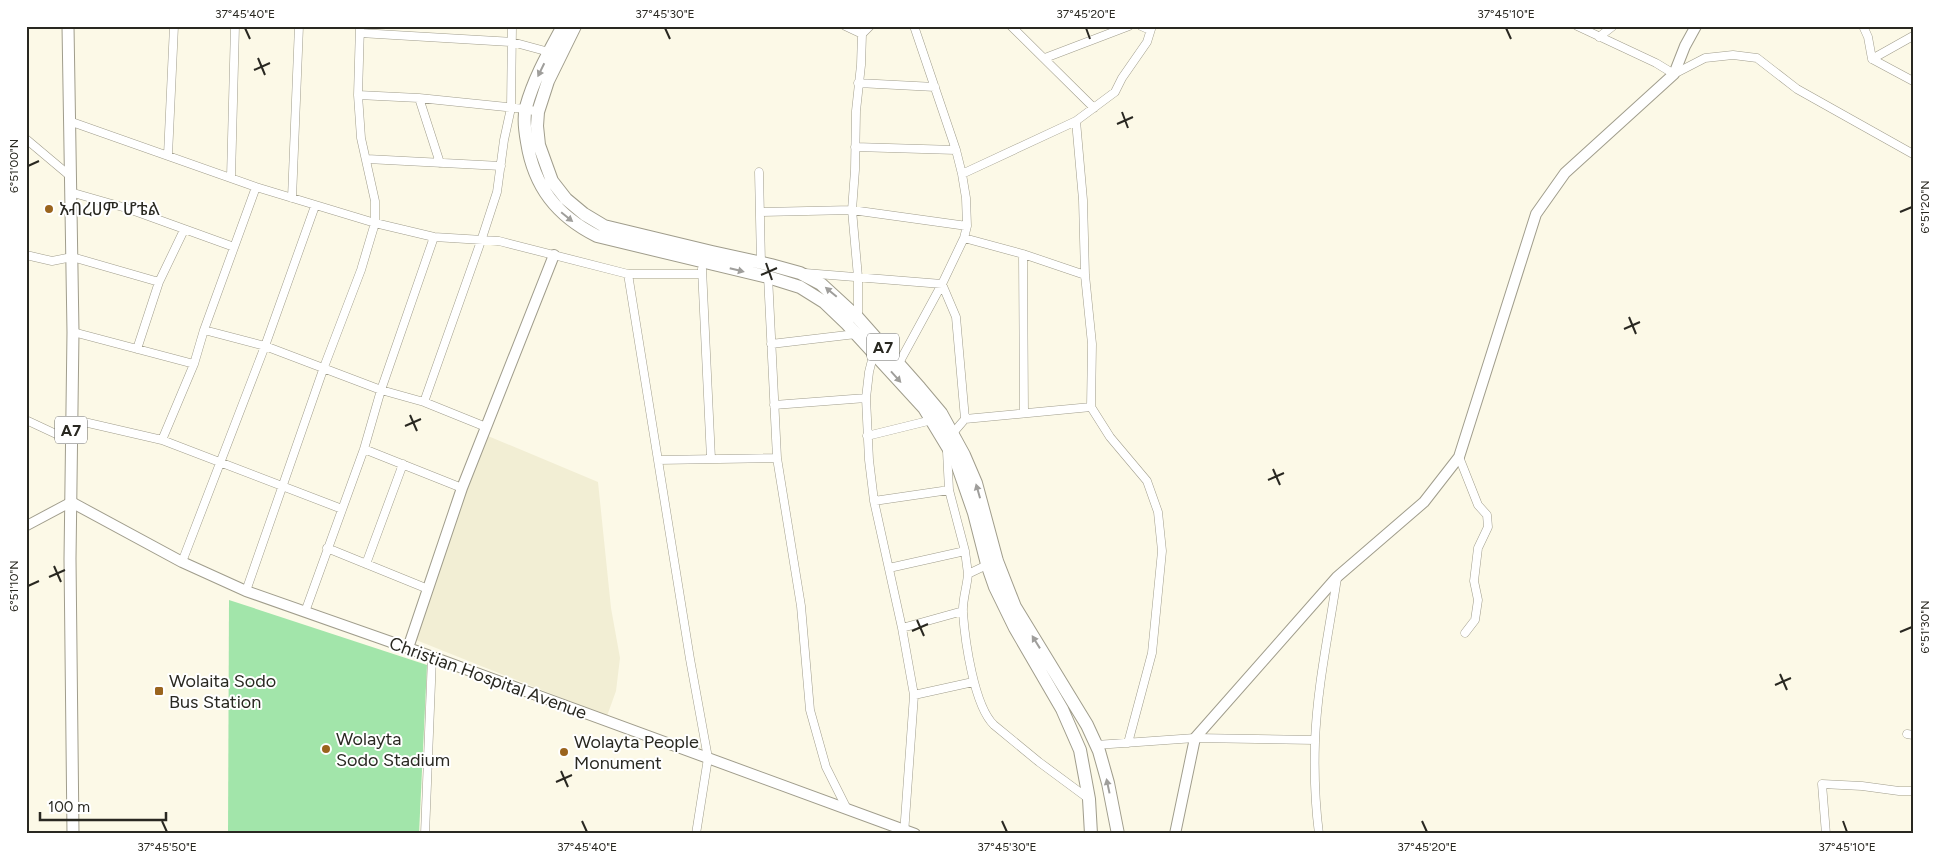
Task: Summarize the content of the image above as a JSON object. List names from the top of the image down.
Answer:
{
  "streets": {
    "highway": ["A7"],
    "main road": ["Christian Hospital Avenue"]
  },
  "crossings": [
    ["A7", "Christian Hospital Avenue"]
  ],
  "places": {
    "other": ["አብረሀም ሆቴል", "Wolayta Sodo Stadium", "Wolayta People Monument"],
    "transit": ["Wolaita Sodo Bus Station"]
  },
  "scale_bar": "100 m",
  "coordinates": [
    "37°45'40\"E",
    "37°45'30\"E",
    "37°45'20\"E",
    "37°45'10\"E",
    "6°51'00\"N",
    "6°51'20\"N",
    "6°51'10\"N",
    "6°51'30\"N",
    "37°45'50\"E"
  ]
}
